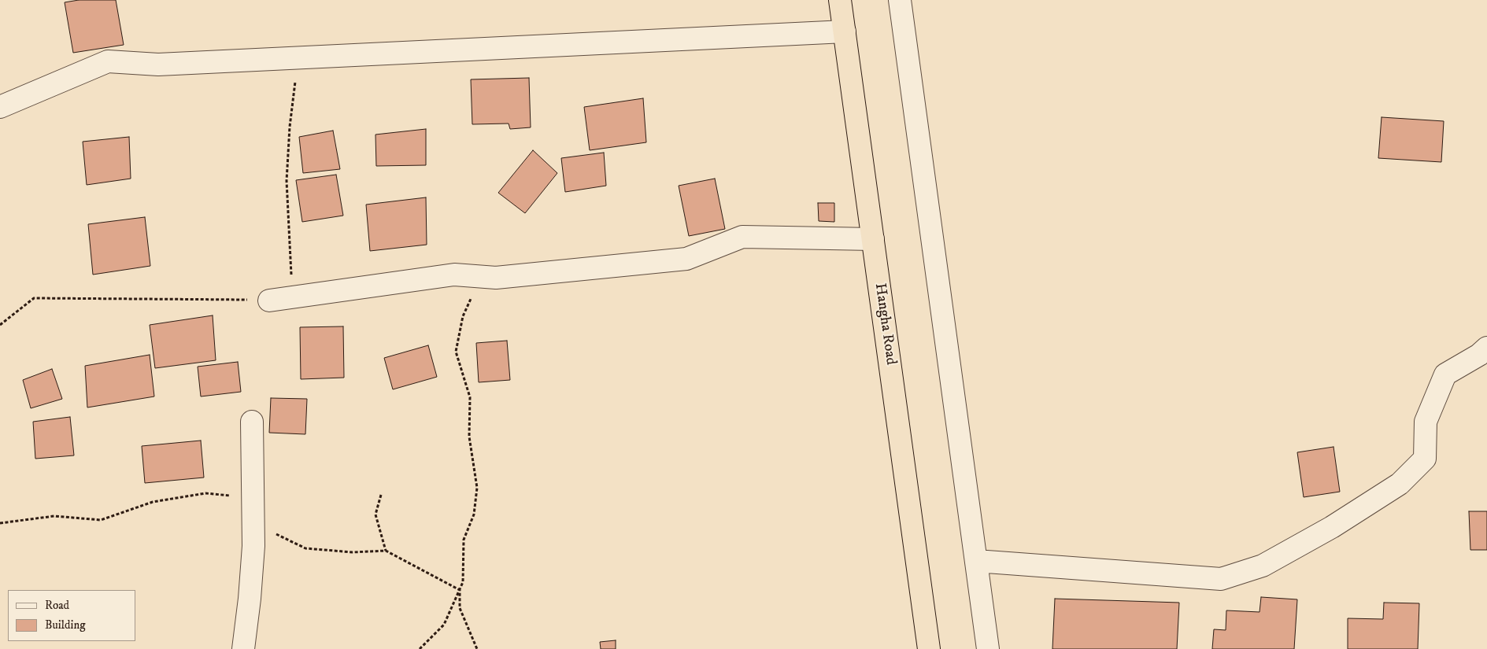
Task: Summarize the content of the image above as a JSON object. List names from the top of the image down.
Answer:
{
  "streets": {
    "highway": ["Hangha Road"]
  },
  "legend": ["Road", "Building"]
}
